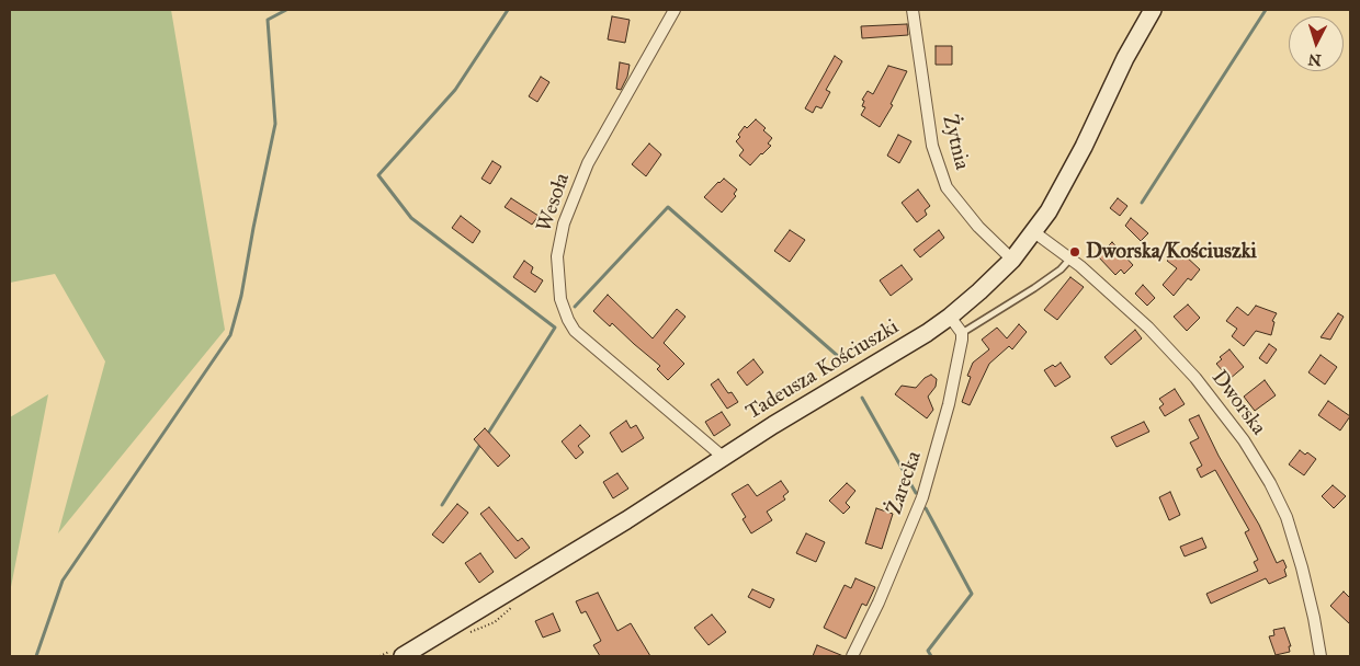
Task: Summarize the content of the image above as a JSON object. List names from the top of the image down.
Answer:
{
  "streets": {
    "main road": ["Tadeusza Kościuszki"],
    "street": [
      "Żytnia",
      "Wesoła",
      "Dworska",
      "Żarecka"
    ]
  },
  "crossings": [
    ["Żytnia", "Tadeusza Kościuszki"],
    ["Wesoła", "Tadeusza Kościuszki"],
    ["Tadeusza Kościuszki", "Dworska"]
  ],
  "places": ["Dworska/Kościuszki"],
  "north": "bottom"
}
